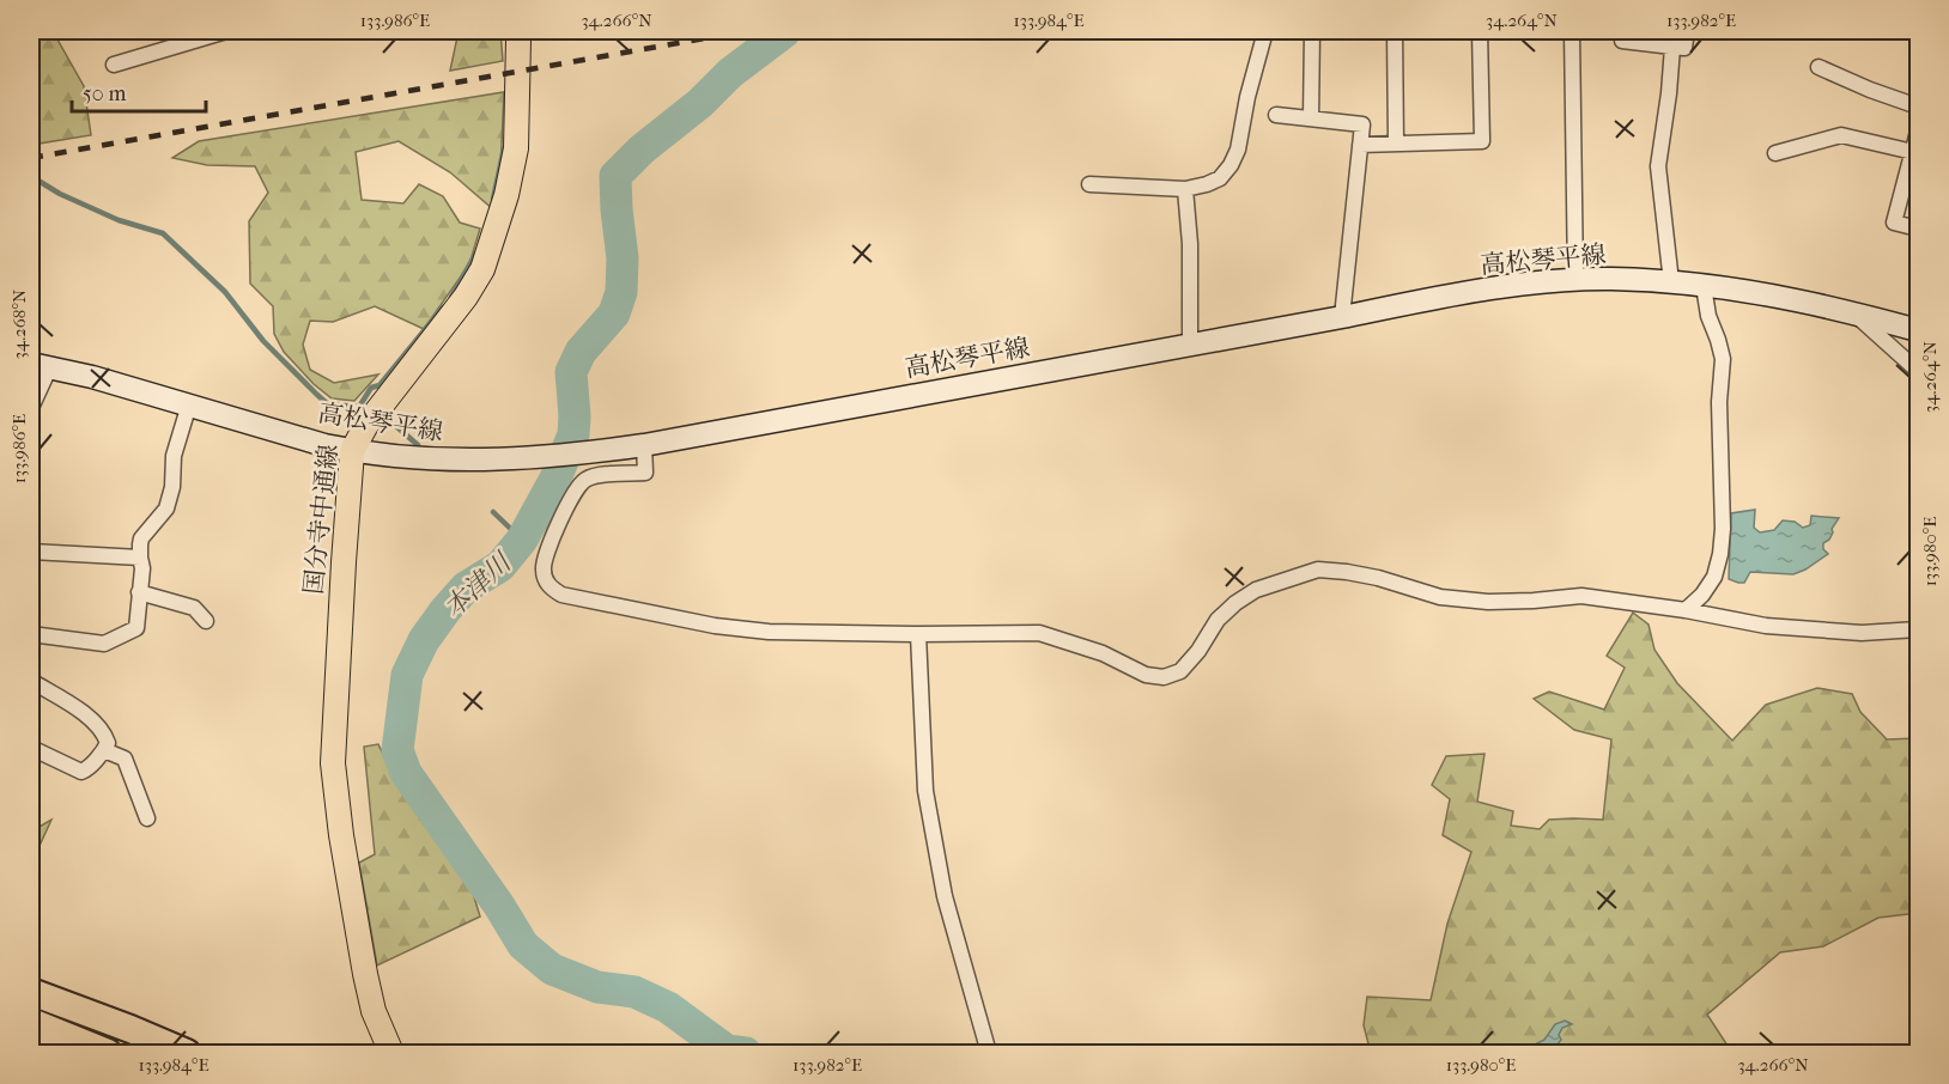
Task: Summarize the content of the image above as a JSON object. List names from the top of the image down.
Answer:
{
  "streets": {
    "main road": ["高松琴平線", "国分寺中通線"]
  },
  "crossings": [
    ["高松琴平線", "国分寺中通線"]
  ],
  "water": ["本津川"],
  "scale_bar": "50 m",
  "coordinates": [
    "133.986°E",
    "34.266°N",
    "133.984°E",
    "34.264°N",
    "133.982°E",
    "34.268°N",
    "133.980°E"
  ]
}
